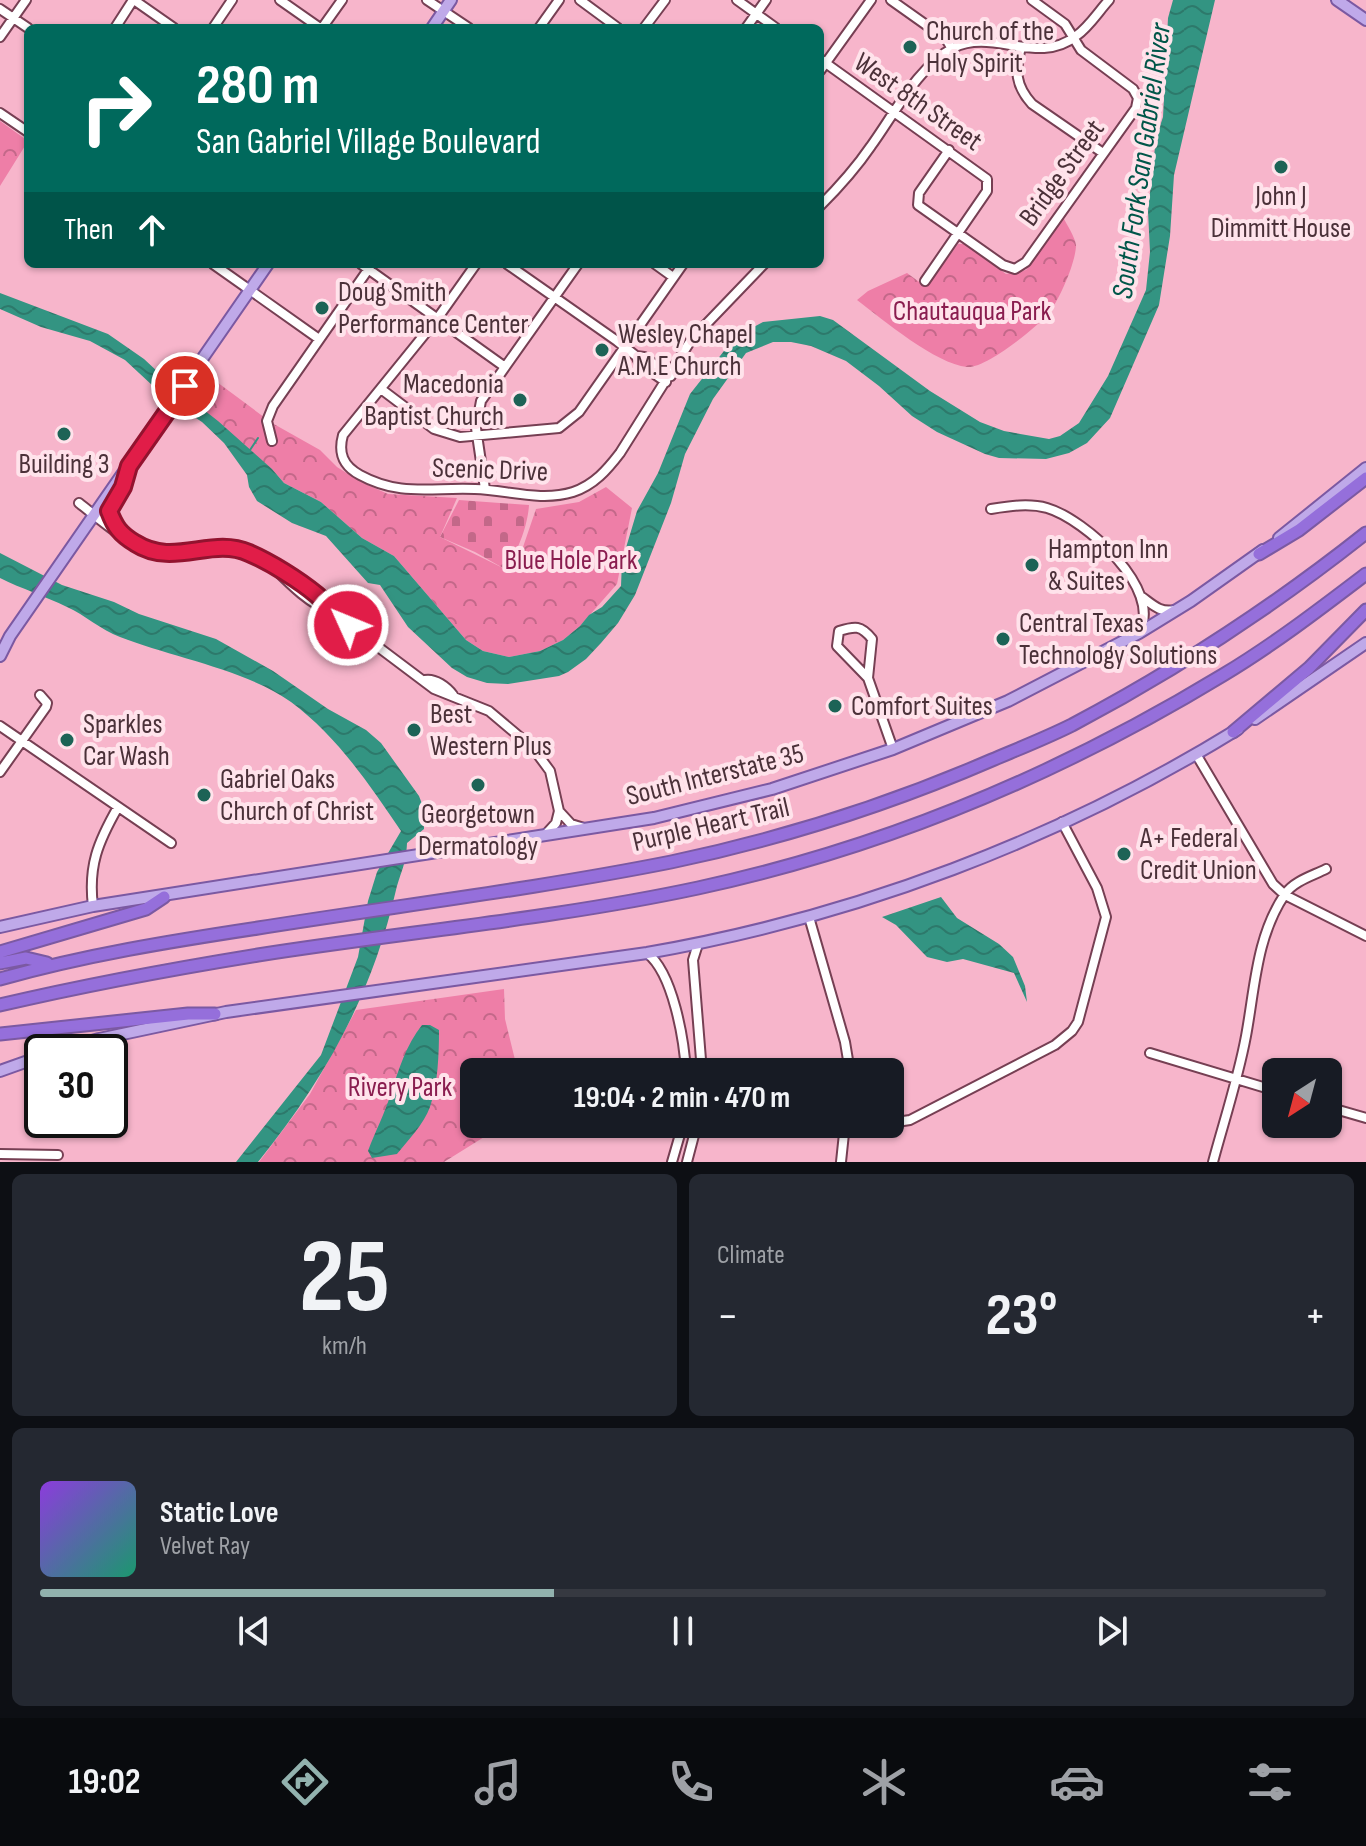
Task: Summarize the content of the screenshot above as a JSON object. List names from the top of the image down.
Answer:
{
  "streets": {
    "highway": ["Purple Heart Trail"],
    "main road": ["South Interstate 35"],
    "street": ["West 8th Street", "Bridge Street", "Scenic Drive"]
  },
  "crossings": [
    ["West 8th Street", "Bridge Street"]
  ],
  "water": ["South Fork San Gabriel River"],
  "parks": ["Chautauqua Park", "Blue Hole Park", "Rivery Park"],
  "places": [
    "Church of the Holy Spirit",
    "John J Dimmitt House",
    "Doug Smith Performance Center",
    "Wesley Chapel A.M.E Church",
    "Macedonia Baptist Church",
    "Building 3",
    "Hampton Inn & Suites",
    "Central Texas Technology Solutions",
    "Comfort Suites",
    "Best Western Plus",
    "Sparkles Car Wash",
    "Georgetown Dermatology",
    "Gabriel Oaks Church of Christ",
    "A+ Federal Credit Union"
  ],
  "north": "bottom left",
  "page": {
    "turn": ["280 m", "San Gabriel Village Boulevard"],
    "then": "Then",
    "limit": "30",
    "trip": "19:04 · 2 min · 470 m",
    "tile": [
      ["25", "km/h"],
      "Climate"
    ],
    "heat": ["−", "23°", "+"],
    "song": ["Static Love", "Velvet Ray"],
    "tabs": "19:02"
  }
}
